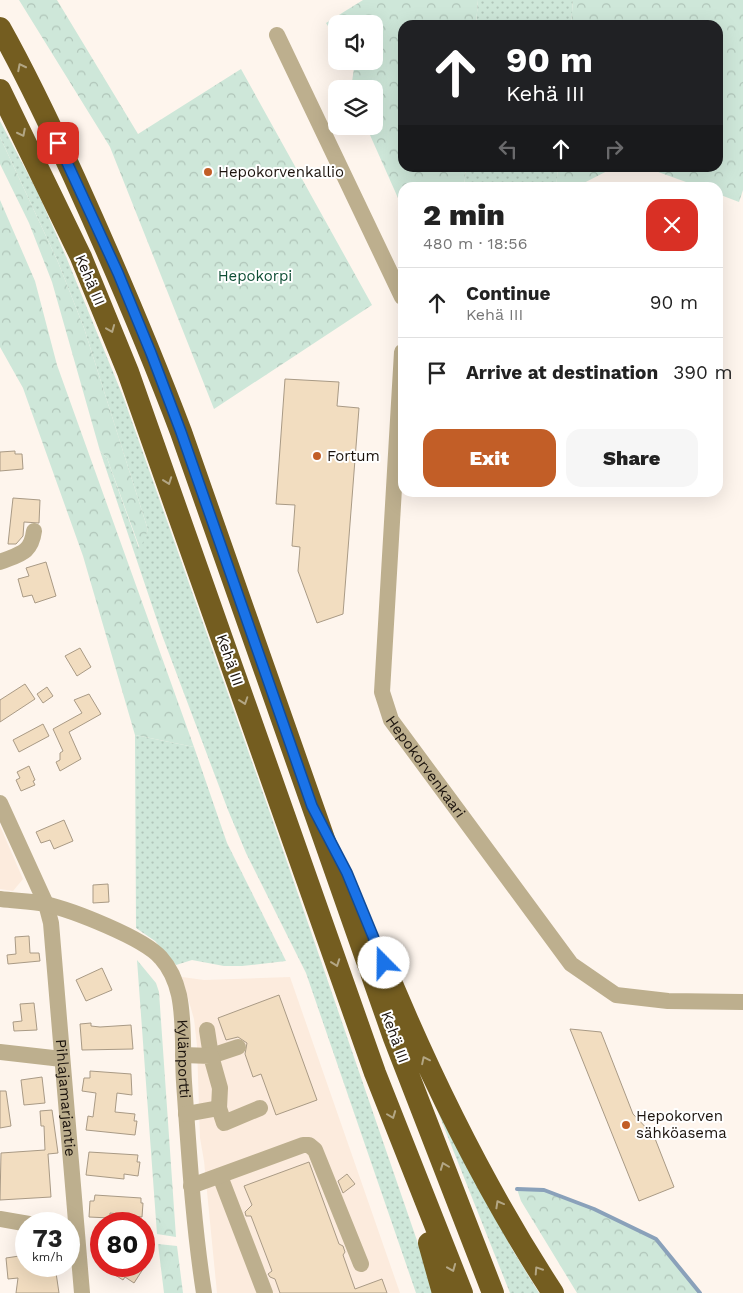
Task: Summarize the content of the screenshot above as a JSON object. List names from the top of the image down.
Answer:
{
  "streets": {
    "highway": ["Kehä III"],
    "street": ["Hepokorvenkaari", "Kylänportti", "Pihlajamarjantie"]
  },
  "crossings": [
    ["Kylänportti", "Pihlajamarjantie"]
  ],
  "parks": ["Hepokorpi"],
  "places": ["Hepokorvenkallio", "Fortum", "Hepokorven sähköasema"],
  "page": {
    "turn": ["90 m", "Kehä III"],
    "heading": ["2 min", "480 m · 18:56"],
    "list": [
      {
        "name": "Continue",
        "note": "Kehä III",
        "value": "90 m"
      },
      {
        "name": "Arrive at destination",
        "value": "390 m"
      }
    ],
    "buttons": ["Exit", "Share"],
    "speed": "73 km/h",
    "limit": "80"
  }
}
